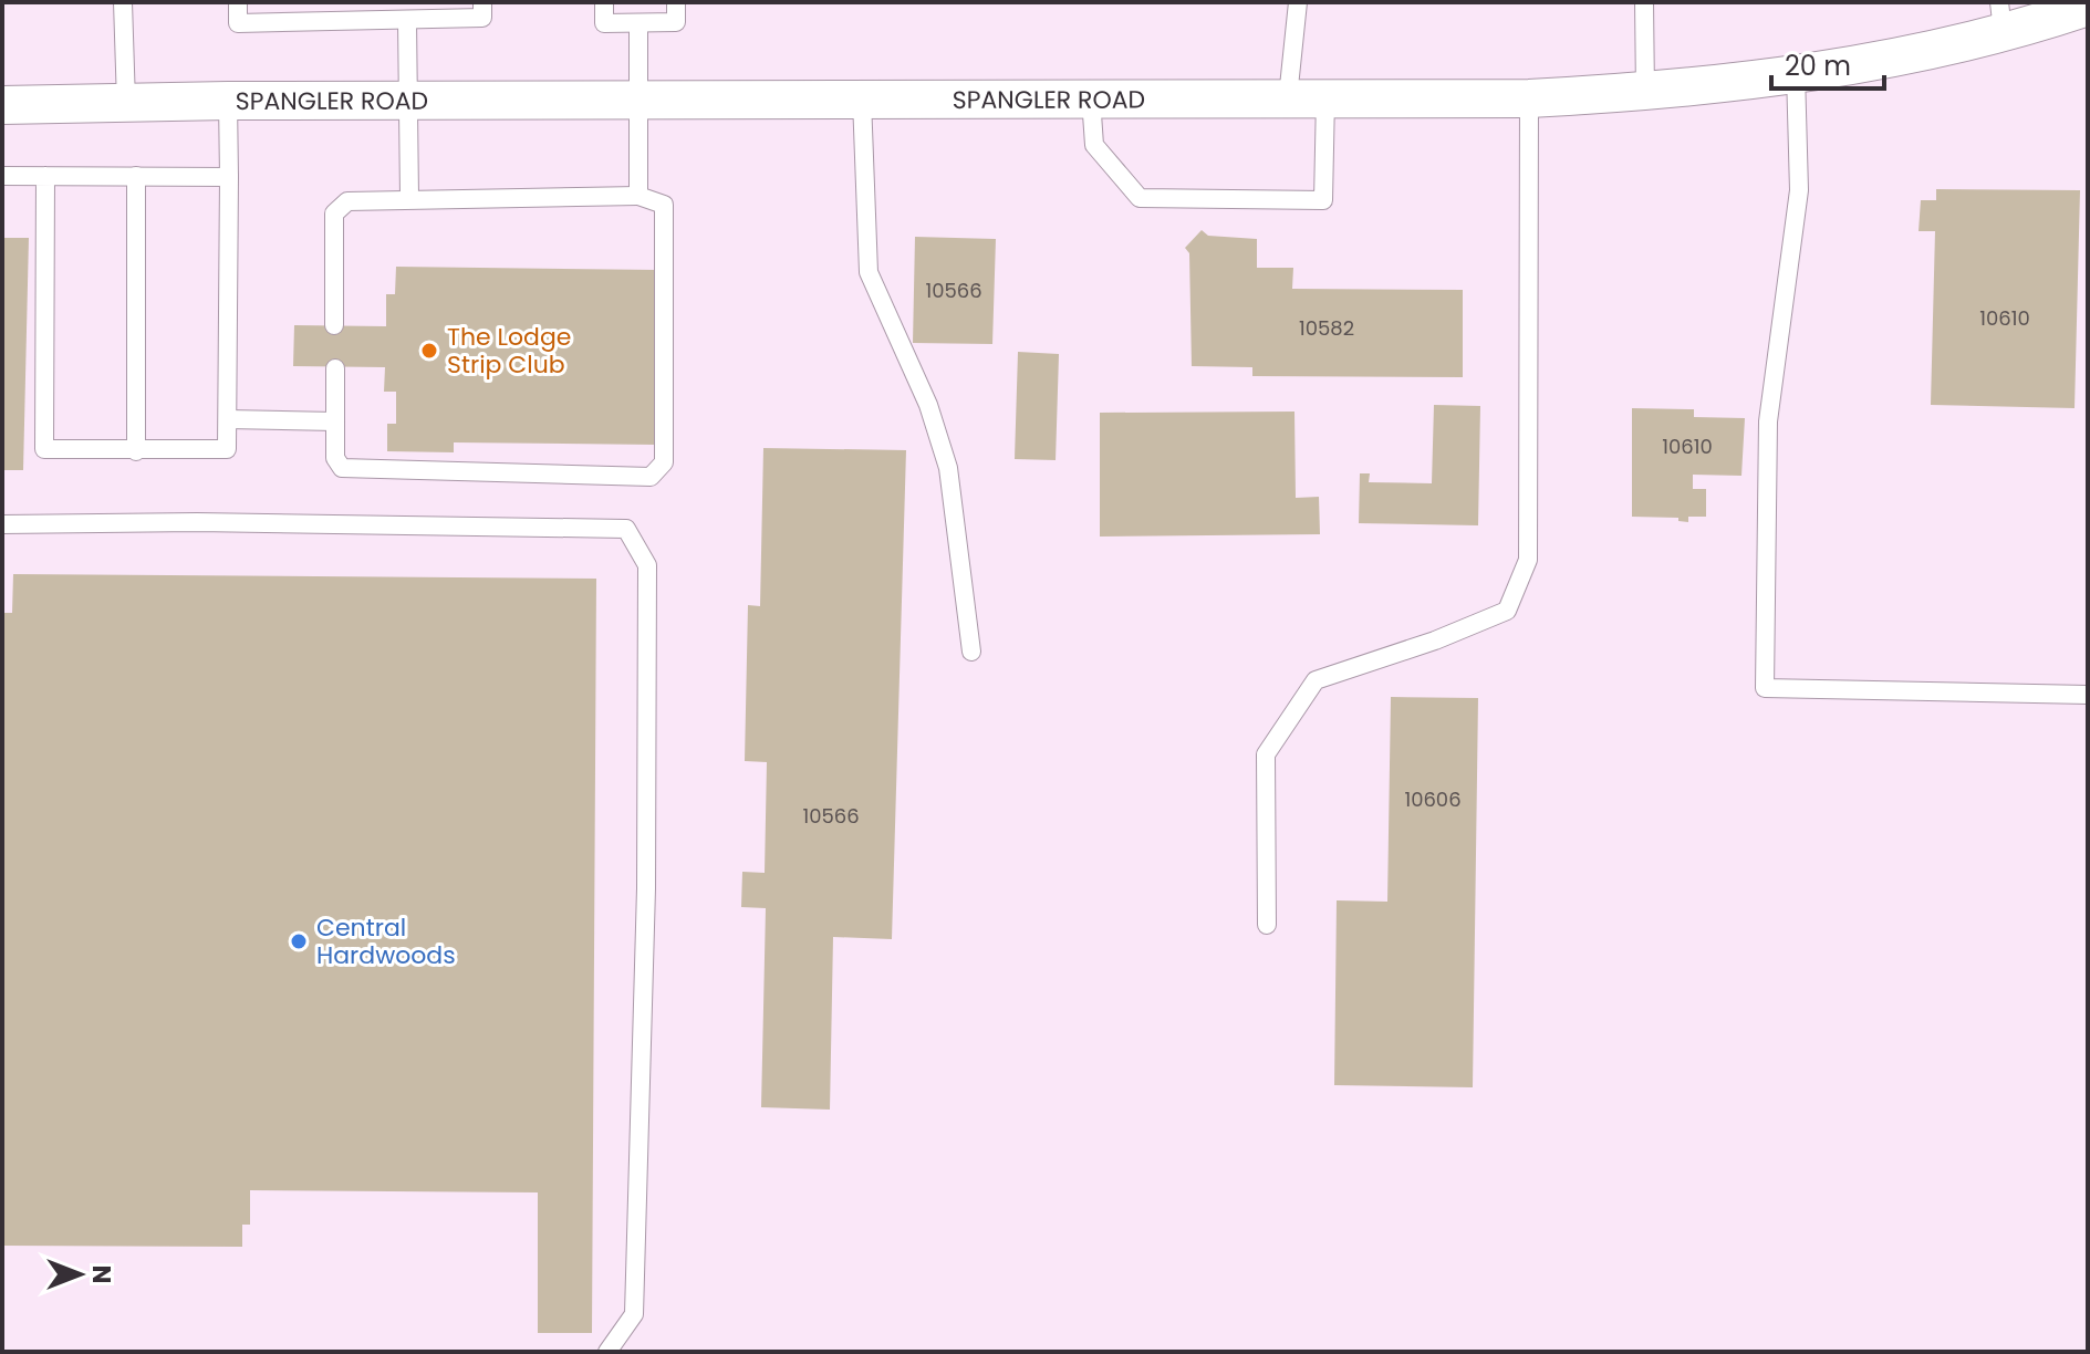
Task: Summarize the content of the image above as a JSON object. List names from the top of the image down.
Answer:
{
  "streets": {
    "street": ["SPANGLER ROAD"]
  },
  "places": ["The Lodge Strip Club", "Central Hardwoods"],
  "house_numbers": [
    "10566",
    "10610",
    "10582",
    "10610",
    "10606",
    "10566"
  ],
  "scale_bar": "20 m",
  "north": "right"
}
